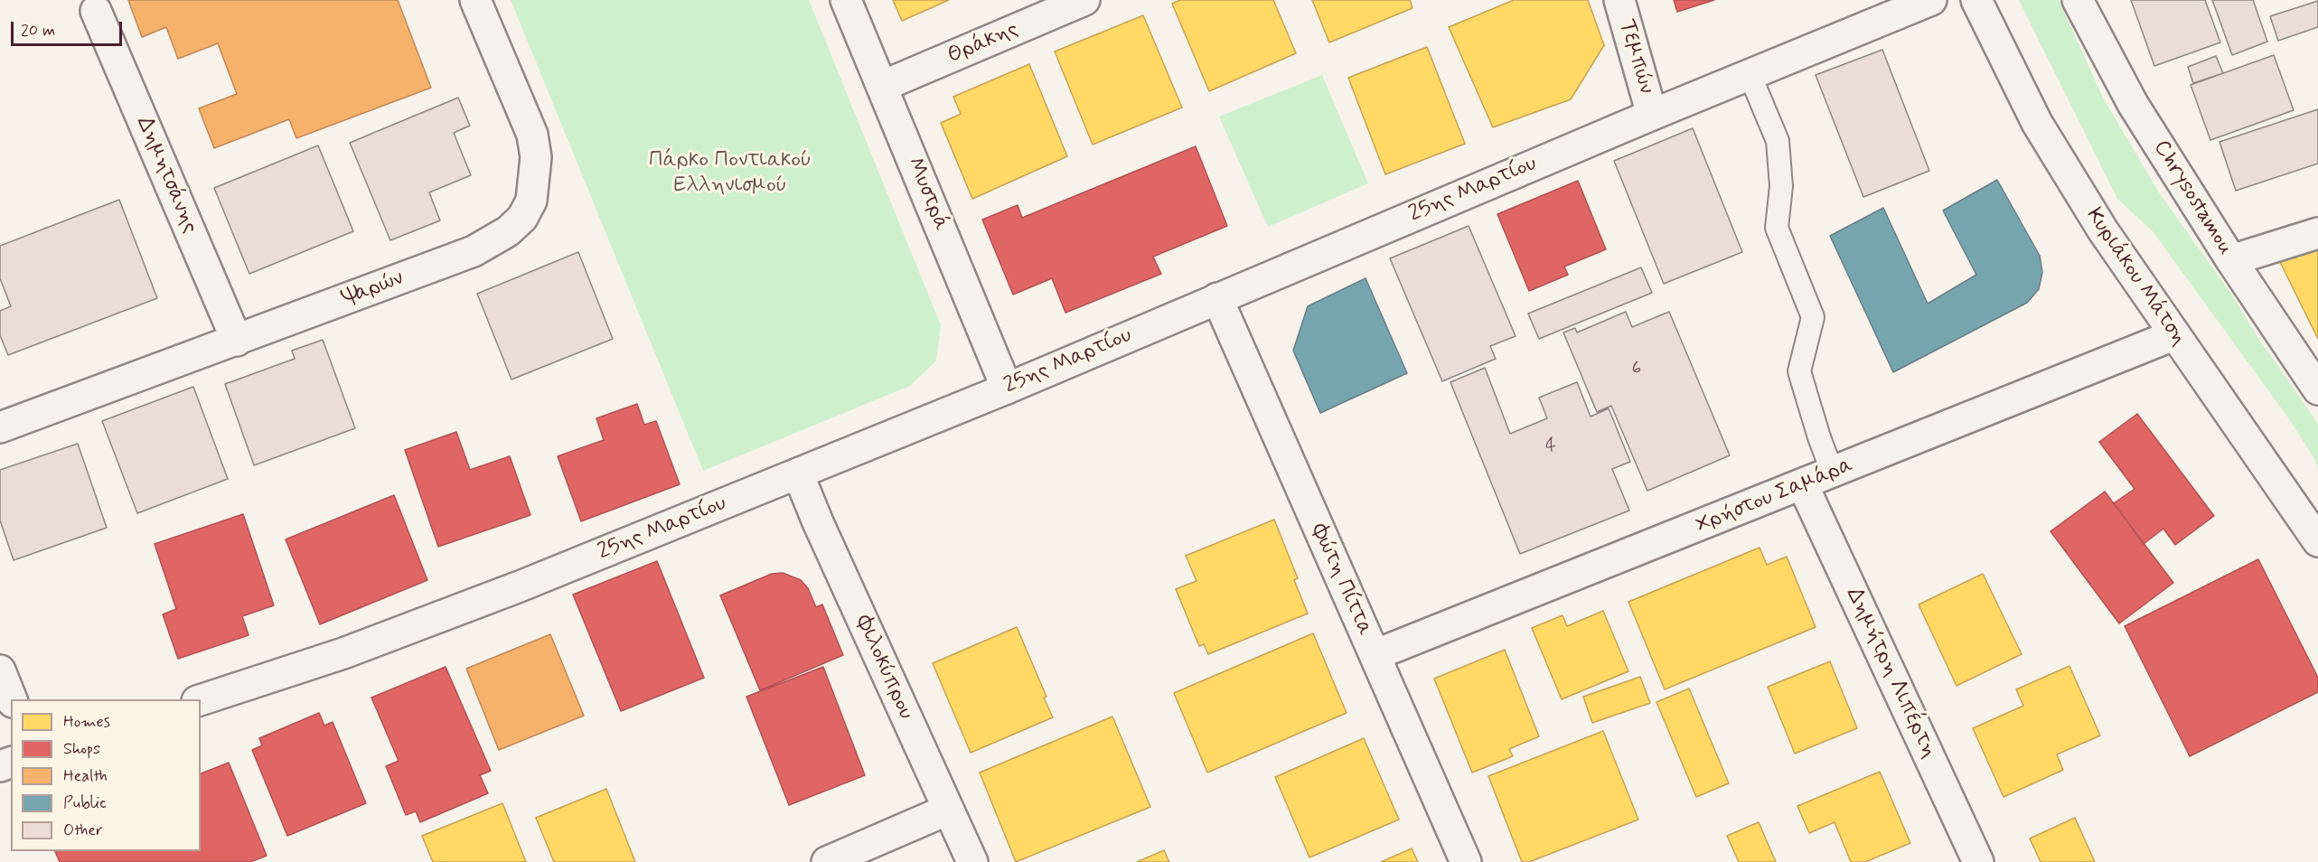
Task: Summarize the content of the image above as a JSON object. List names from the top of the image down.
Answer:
{
  "streets": {
    "street": [
      "Θράκης",
      "Τεμπών",
      "Δημητσάνης",
      "25ης Μαρτίου",
      "Μυστρά",
      "Chrysostamou",
      "Κυριάκου Μάτση",
      "Ψαρών",
      "Χρήστου Σαμάρα",
      "Φώτη Πίττα",
      "Φιλοκύπρου",
      "Δημήτρη Λιπέρτη"
    ]
  },
  "crossings": [
    ["Θράκης", "Μυστρά"],
    ["Τεμπών", "25ης Μαρτίου"],
    ["Δημητσάνης", "Ψαρών"],
    ["25ης Μαρτίου", "Μυστρά"],
    ["25ης Μαρτίου", "Φώτη Πίττα"],
    ["25ης Μαρτίου", "Φιλοκύπρου"],
    ["Κυριάκου Μάτση", "Χρήστου Σαμάρα"],
    ["Χρήστου Σαμάρα", "Φώτη Πίττα"],
    ["Χρήστου Σαμάρα", "Δημήτρη Λιπέρτη"]
  ],
  "parks": ["Πάρκο Ποντιακού Ελληνισμού"],
  "house_numbers": ["6", "4"],
  "legend": [
    "Homes",
    "Shops",
    "Health",
    "Public",
    "Other"
  ],
  "scale_bar": "20 m"
}
